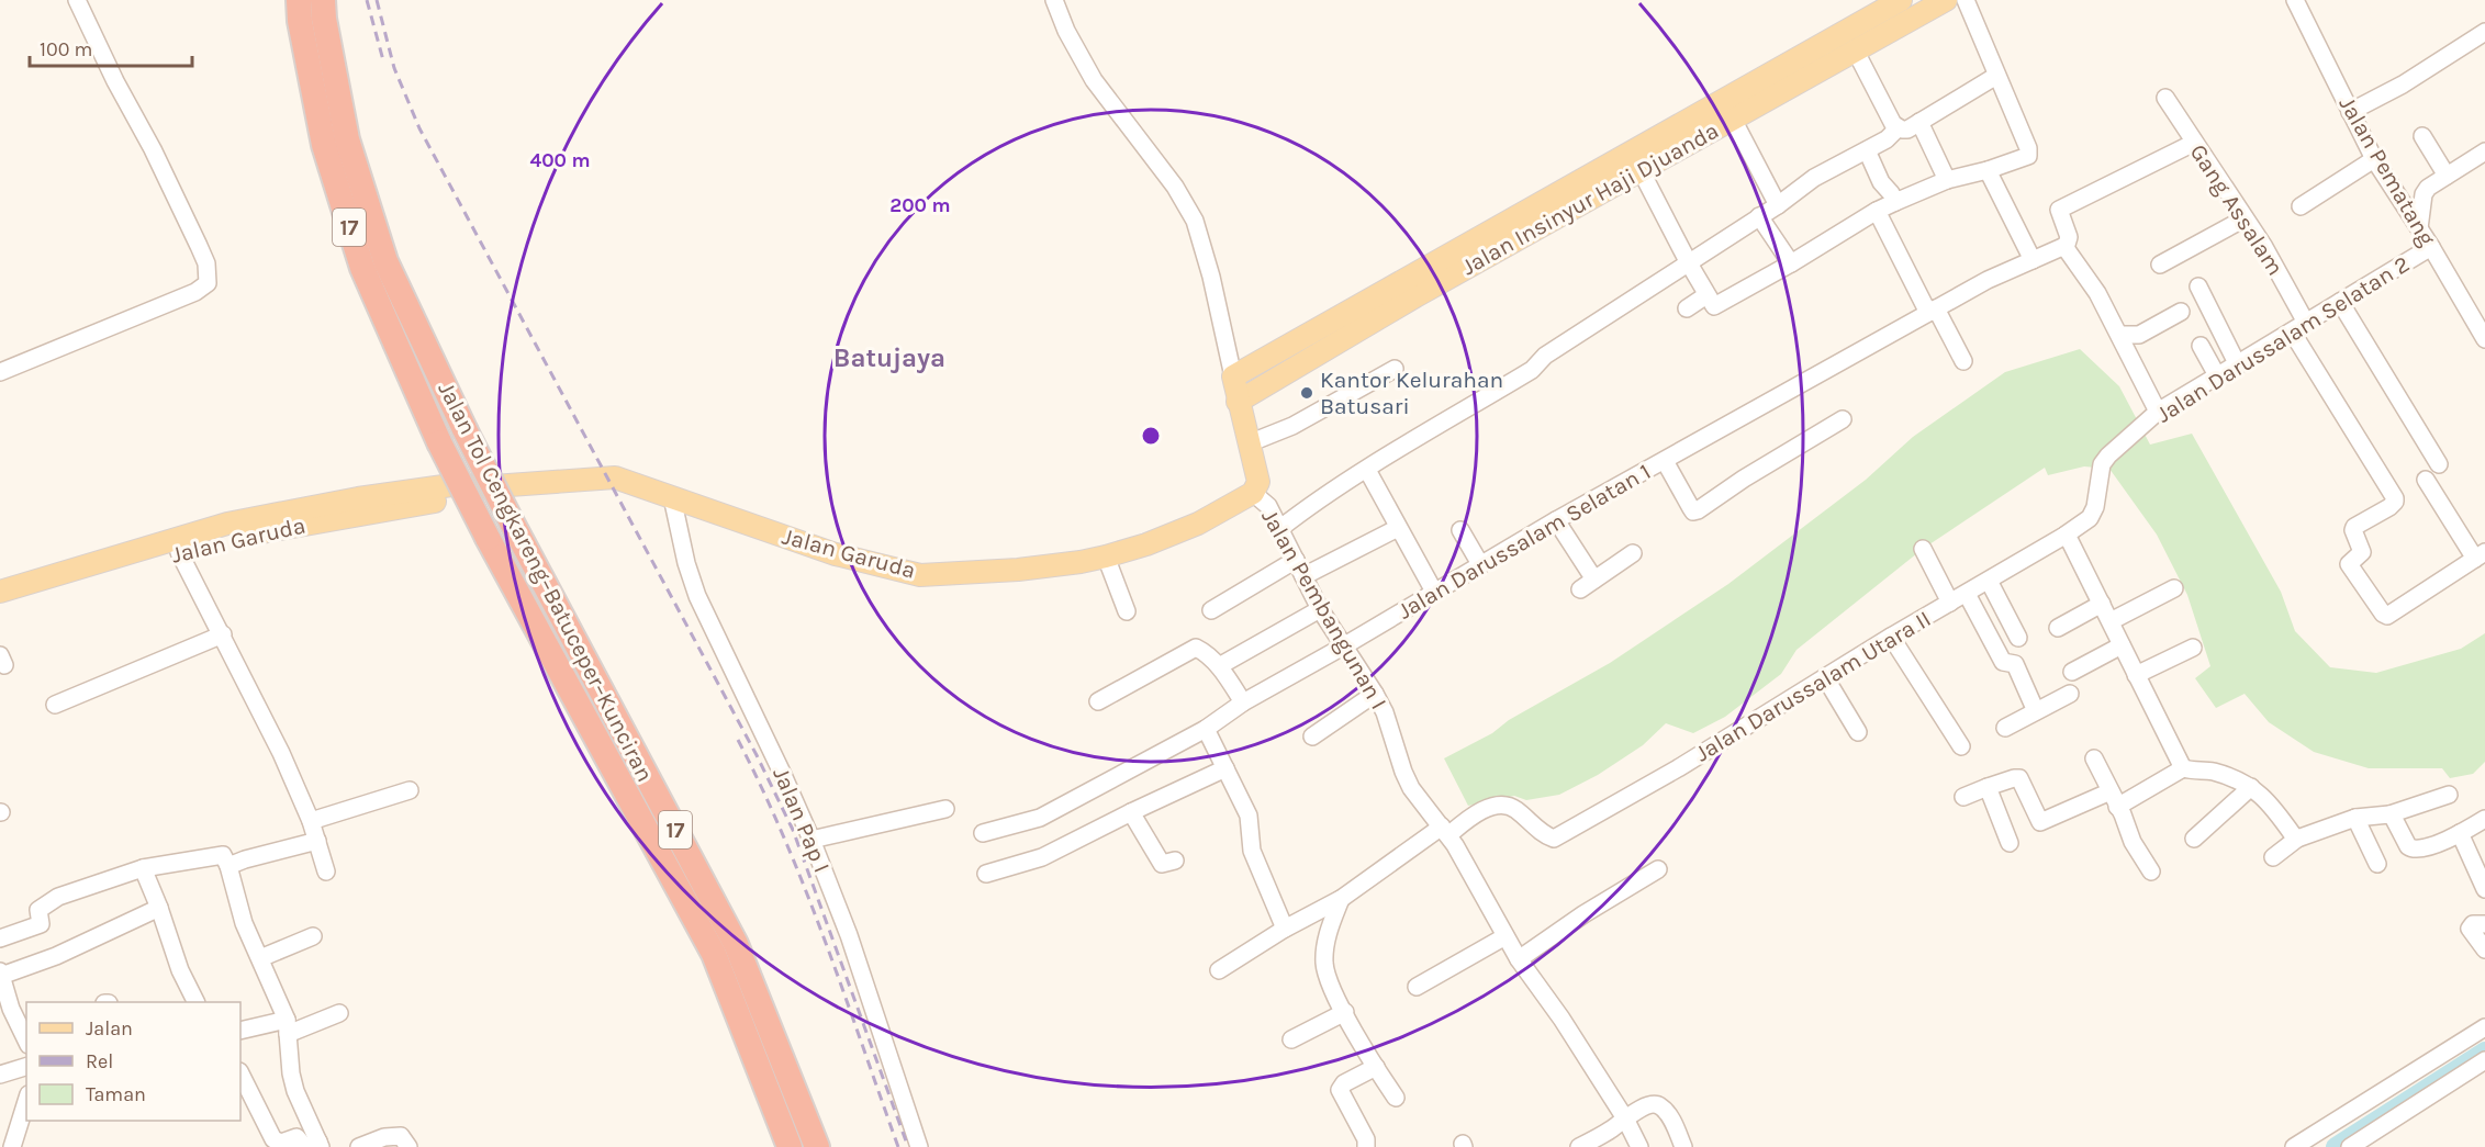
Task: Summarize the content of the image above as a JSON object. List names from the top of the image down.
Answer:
{
  "streets": {
    "highway": ["17", "Jalan Tol Cengkareng–Batuceper–Kunciran"],
    "main road": ["Jalan Insinyur Haji Djuanda", "Jalan Garuda", "Jalan Pembangunan I"],
    "street": [
      "Jalan Pematang",
      "Gang Assalam",
      "Jalan Darussalam Selatan 2",
      "Jalan Darussalam Selatan 1",
      "Jalan Darussalam Utara II",
      "Jalan Pap I"
    ]
  },
  "crossings": [
    ["Jalan Pematang", "Jalan Darussalam Selatan 2"],
    ["Jalan Insinyur Haji Djuanda", "Jalan Pembangunan I"],
    ["Gang Assalam", "Jalan Darussalam Selatan 2"],
    ["Jalan Darussalam Selatan 2", "Jalan Darussalam Utara II"],
    ["Jalan Garuda", "Jalan Pembangunan I"],
    ["Jalan Garuda", "Jalan Pap I"],
    ["Jalan Darussalam Selatan 1", "Jalan Pembangunan I"],
    ["Jalan Pembangunan I", "Jalan Darussalam Utara II"]
  ],
  "districts": ["Batujaya"],
  "places": ["Kantor Kelurahan Batusari"],
  "legend": ["Jalan", "Rel", "Taman"],
  "scale_bar": "100 m",
  "rings": ["400 m", "200 m"]
}
